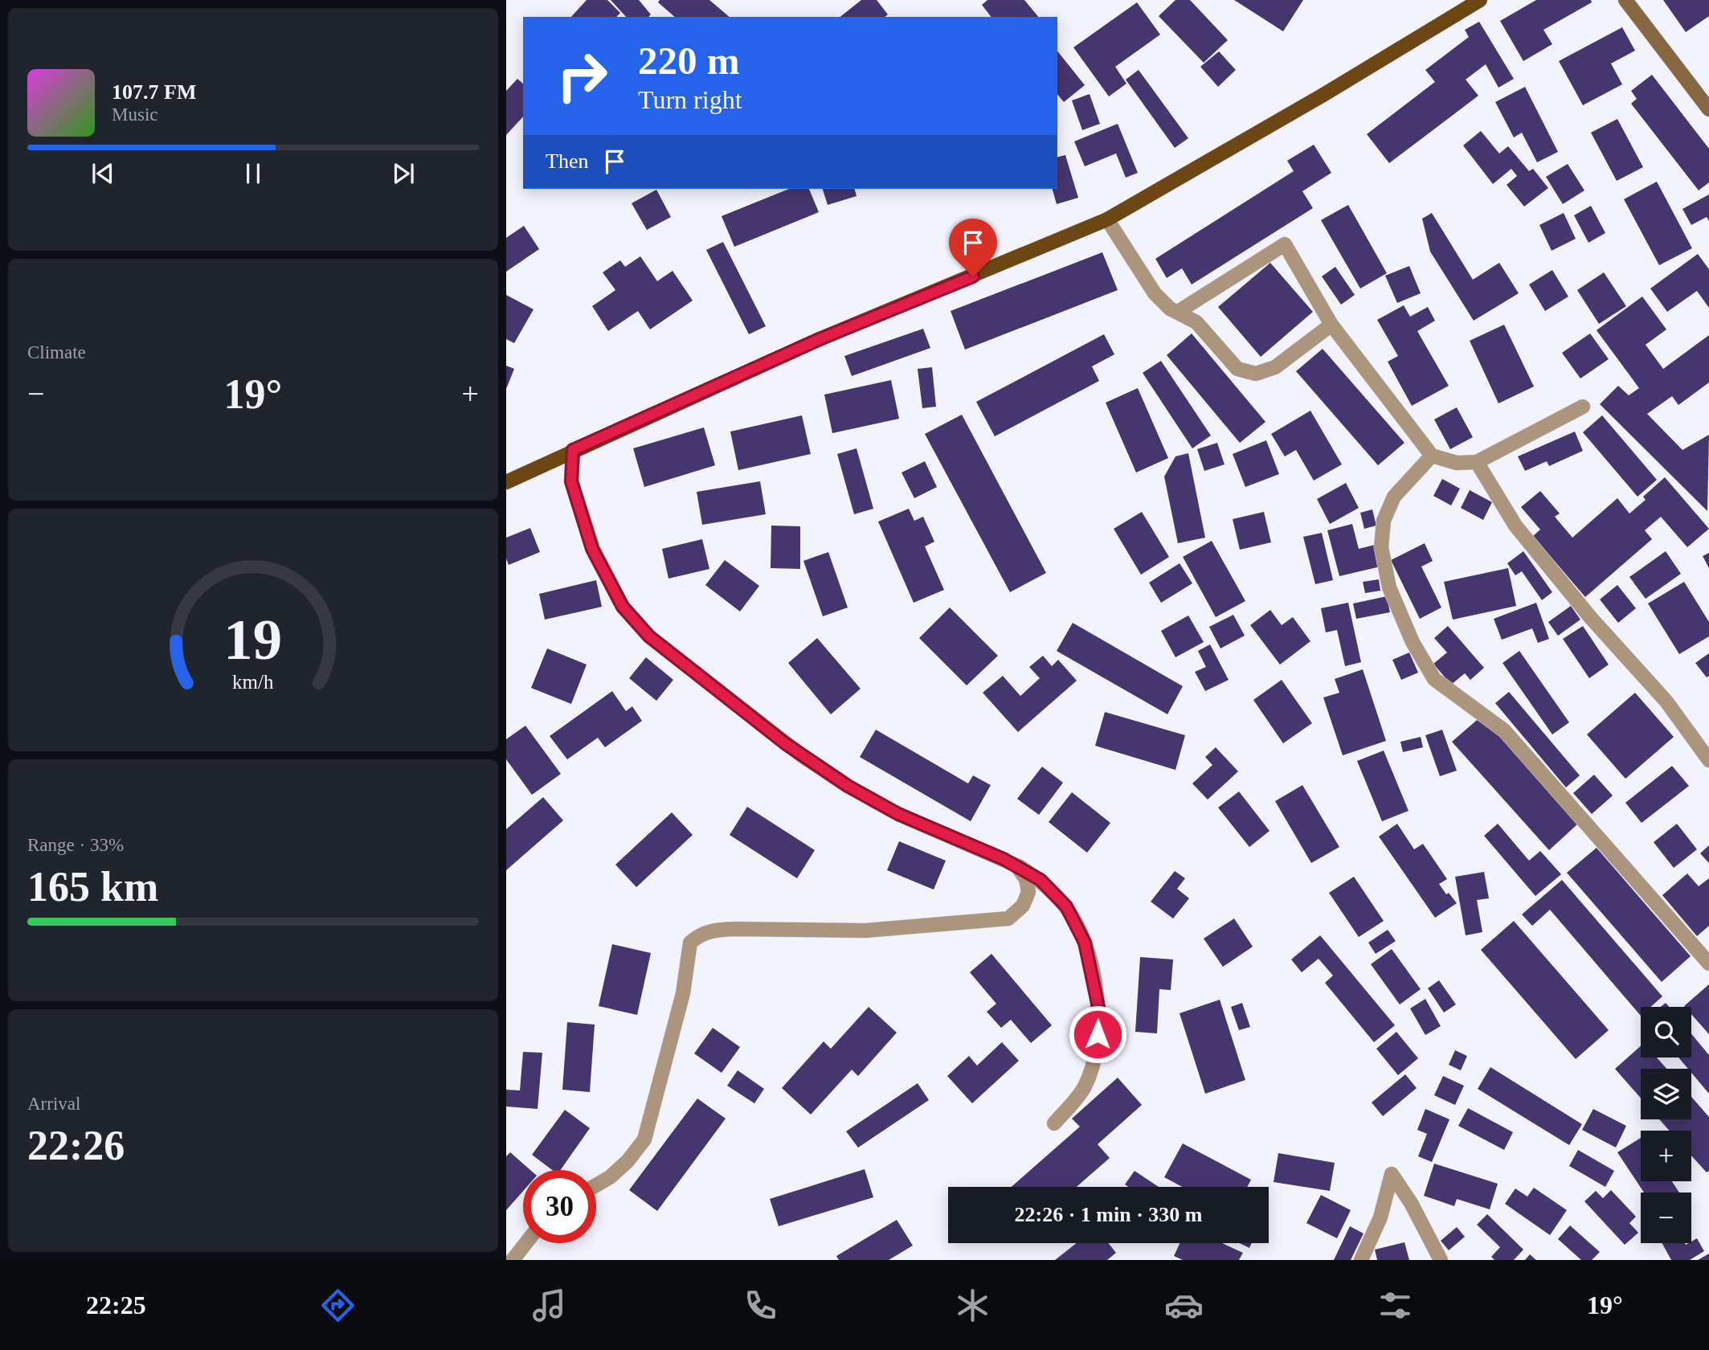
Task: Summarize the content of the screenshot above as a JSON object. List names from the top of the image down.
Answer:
{
  "page": {
    "turn": ["220 m", "Turn right"],
    "song": ["107.7 FM", "Music"],
    "then": "Then",
    "tile": [
      "Climate",
      ["Range · 33%", "165 km"],
      ["Arrival", "22:26"]
    ],
    "heat": ["−", "19°", "+"],
    "map_buttons": ["+", "−"],
    "limit": "30",
    "trip": "22:26 · 1 min · 330 m",
    "tabs": ["22:25", "19°"],
    "gauge": ["19", "km/h"]
  }
}
